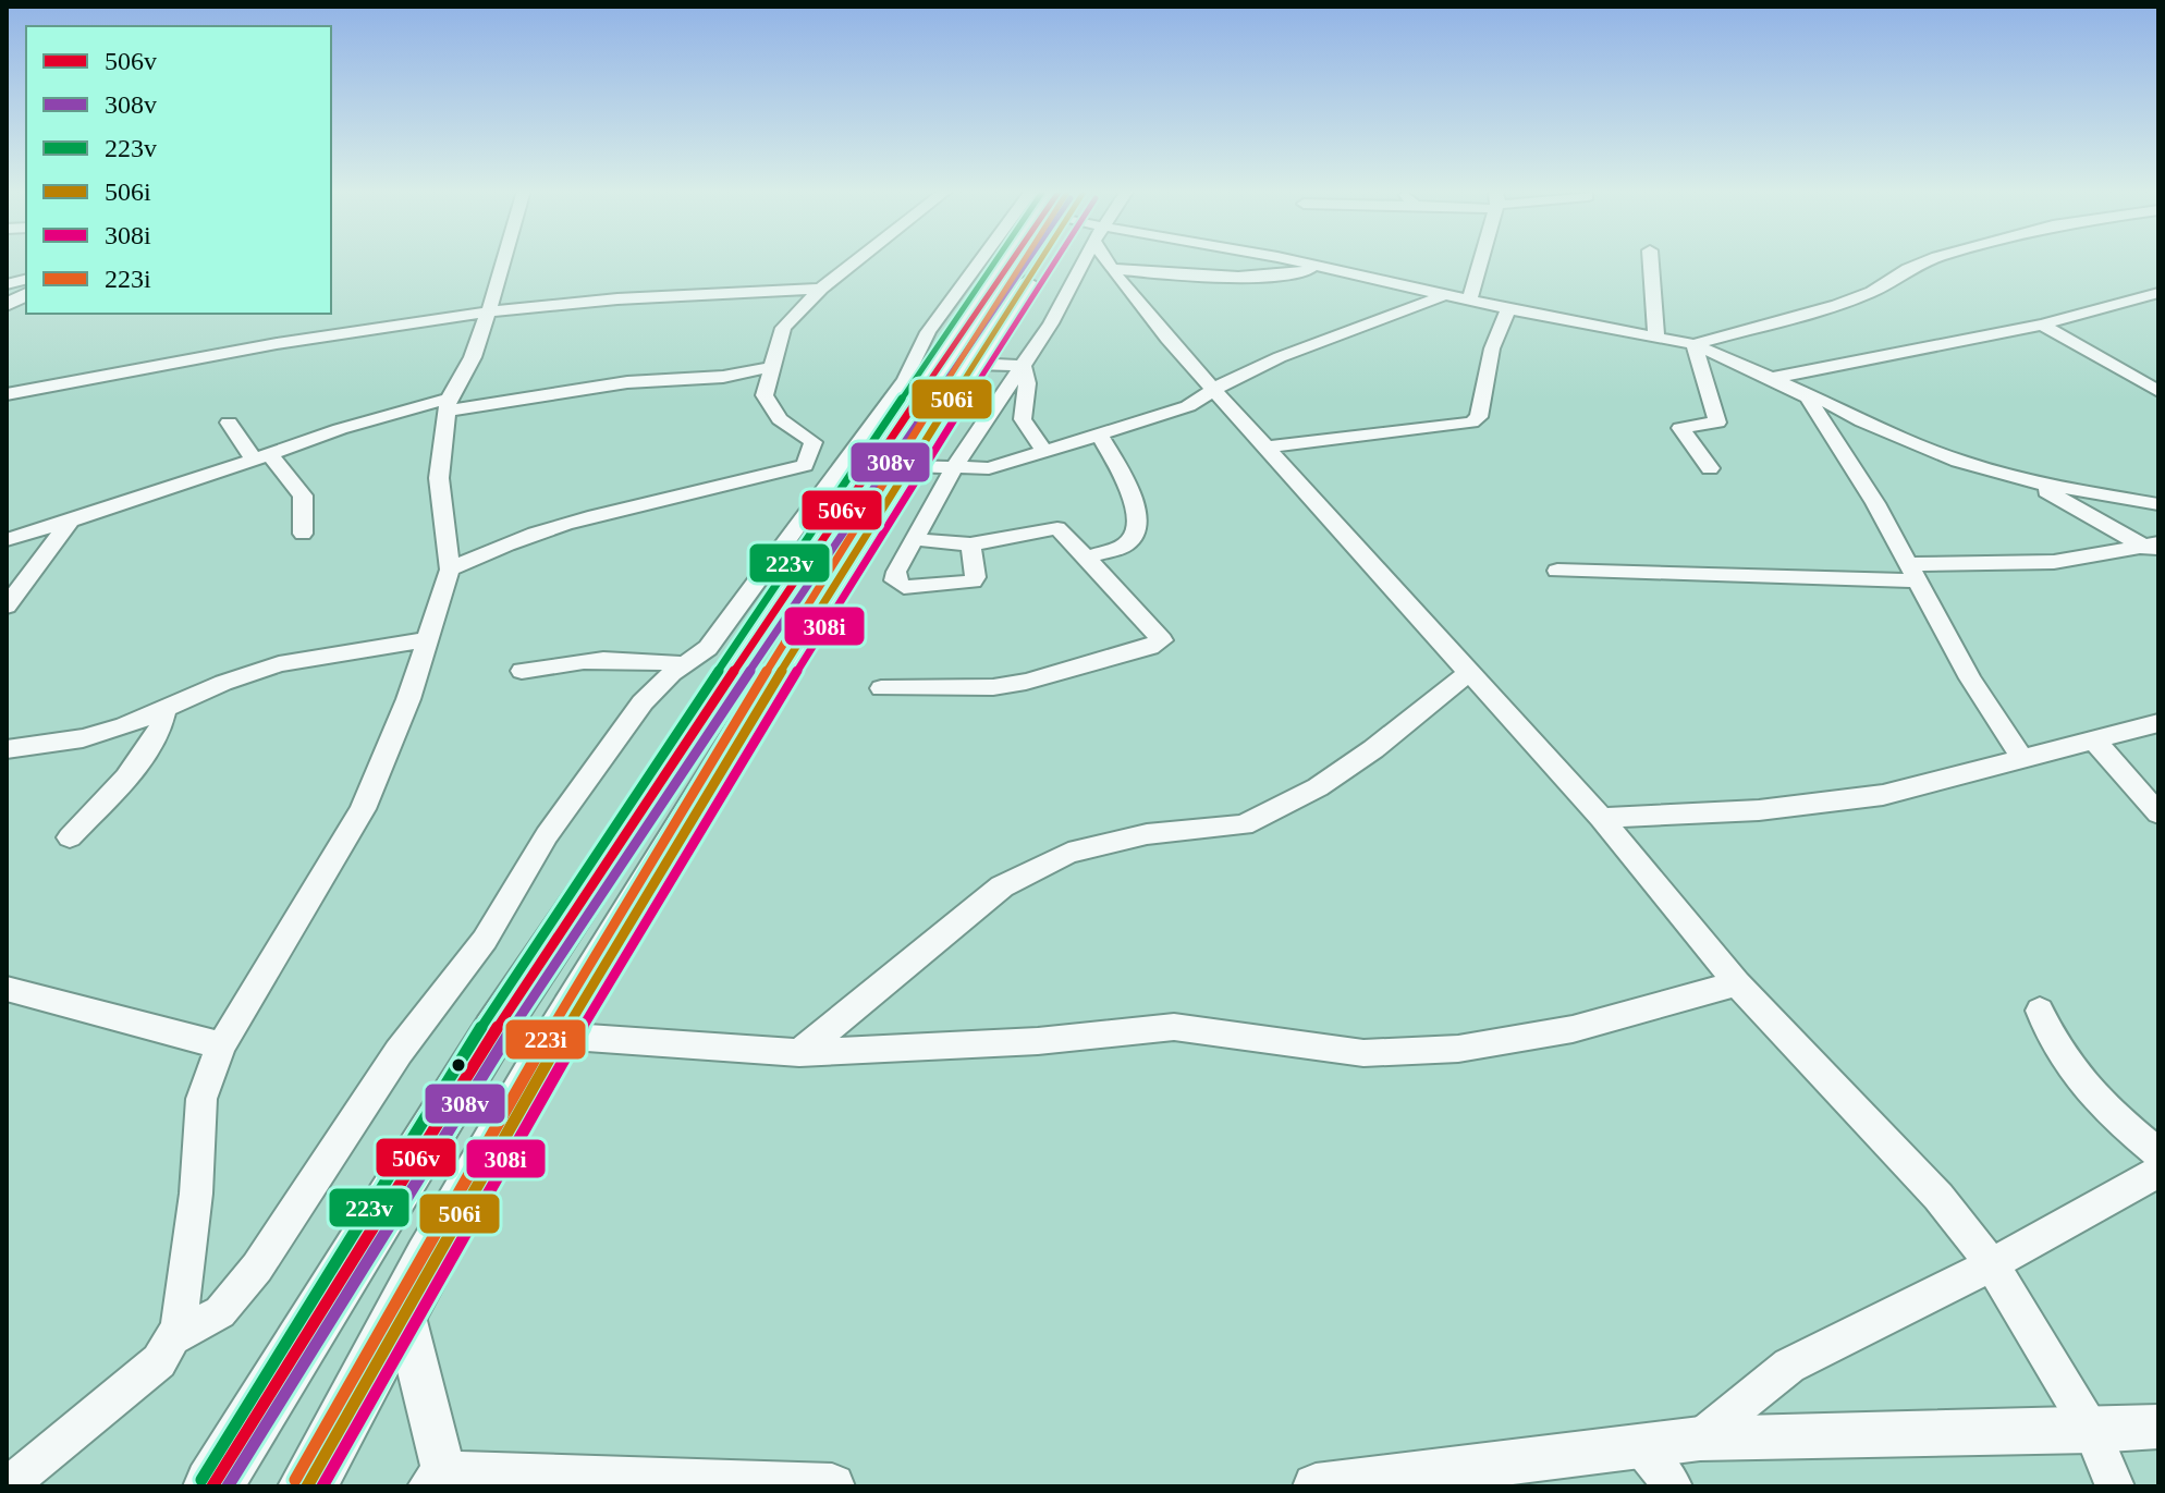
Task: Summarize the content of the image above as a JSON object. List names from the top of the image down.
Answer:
{
  "lines": [
    "transit line 506v",
    "transit line 308v",
    "transit line 223v",
    "transit line 506i",
    "transit line 308i",
    "transit line 223i"
  ],
  "legend": [
    "506v",
    "308v",
    "223v",
    "506i",
    "308i",
    "223i"
  ]
}
